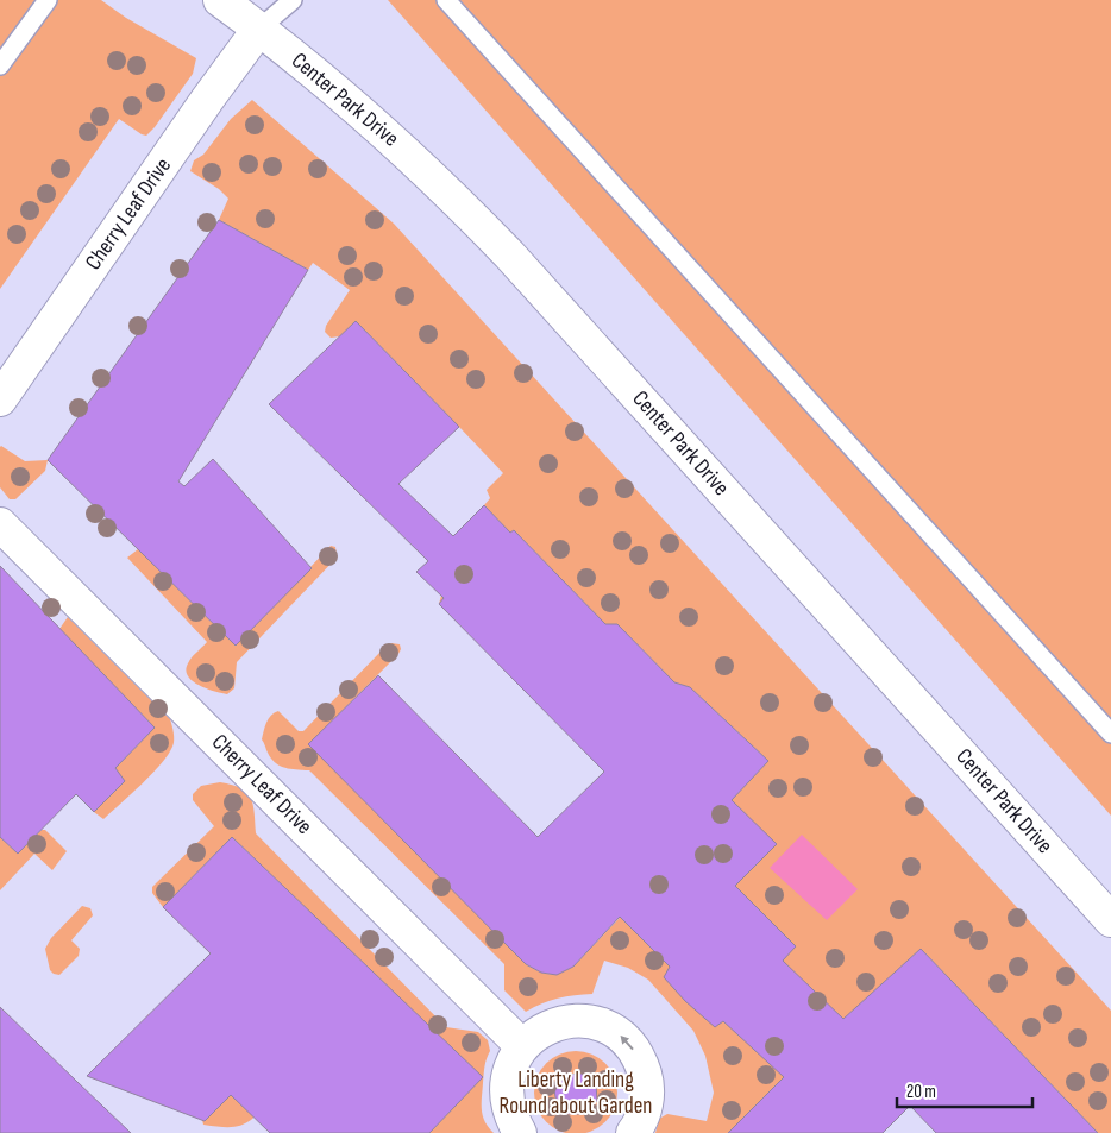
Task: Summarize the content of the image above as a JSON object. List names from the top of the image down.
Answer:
{
  "streets": {
    "street": ["Center Park Drive", "Cherry Leaf Drive"]
  },
  "crossings": [
    ["Center Park Drive", "Cherry Leaf Drive"]
  ],
  "parks": ["Liberty Landing Round about Garden"],
  "scale_bar": "20 m"
}
